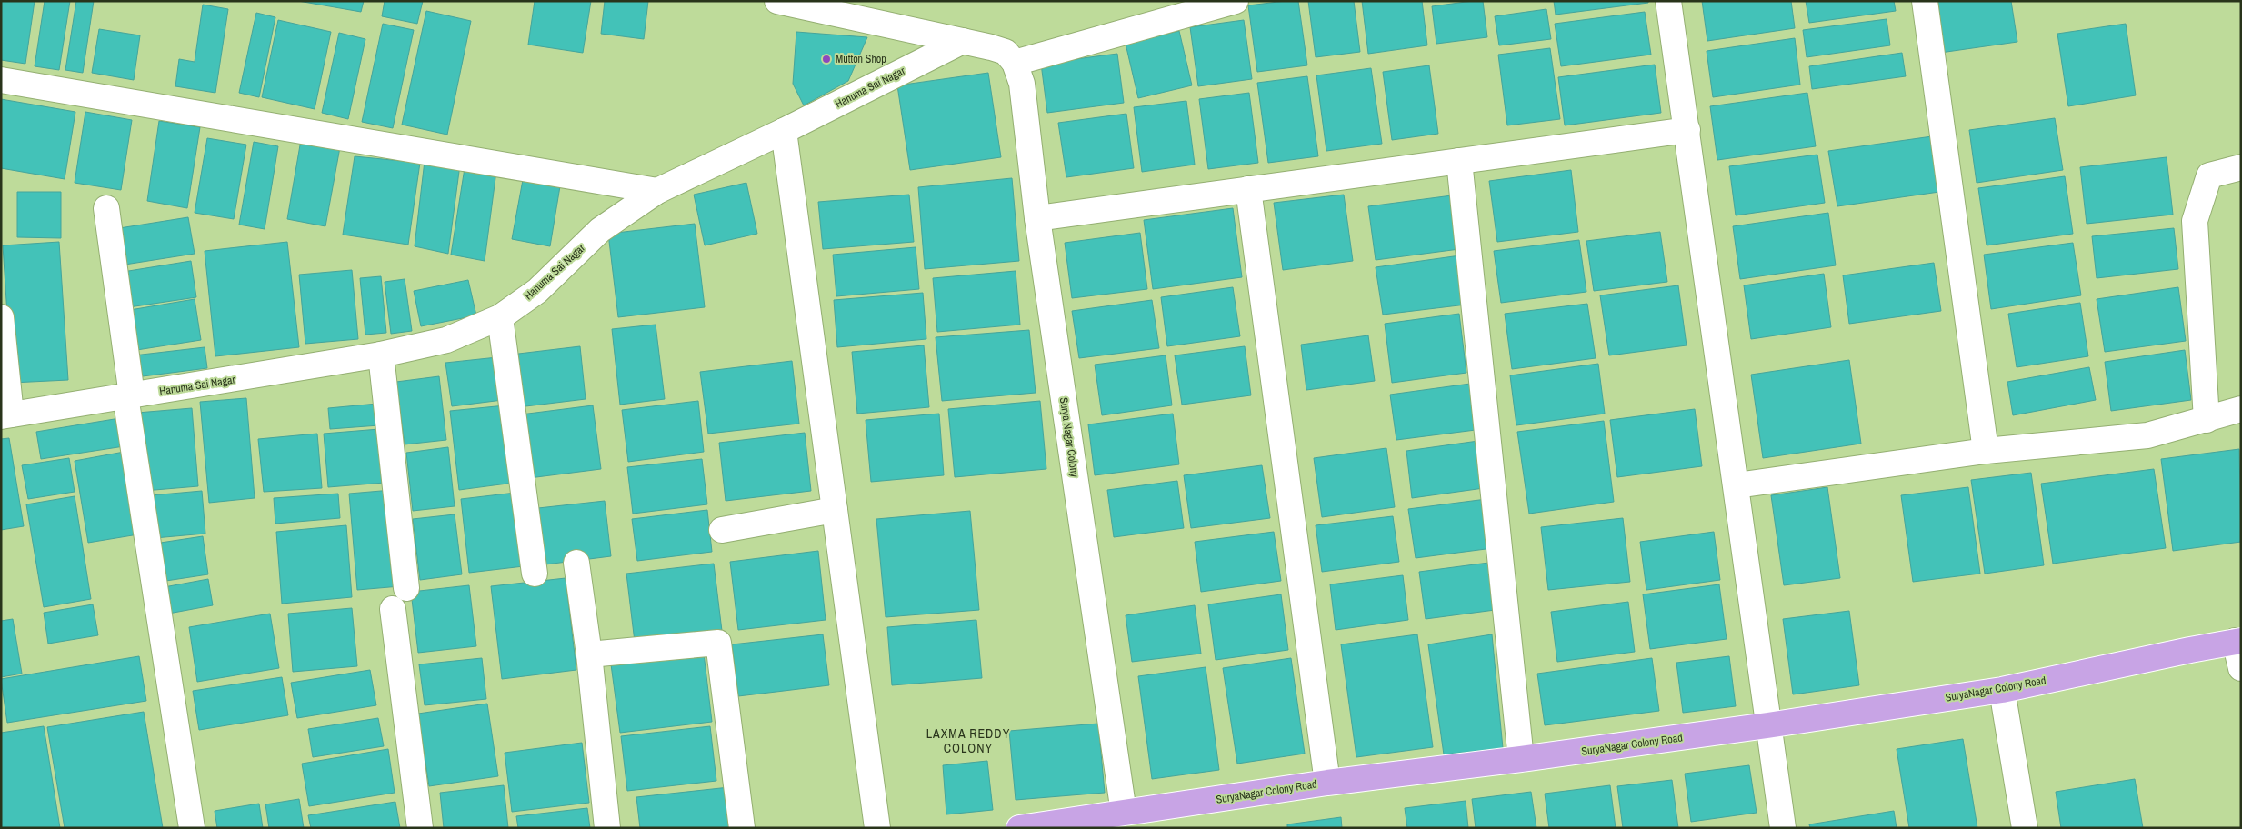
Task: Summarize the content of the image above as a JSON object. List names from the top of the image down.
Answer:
{
  "streets": {
    "main road": ["SuryaNagar Colony Road"],
    "street": ["Hanuma Sai Nagar", "Surya Nagar Colony"]
  },
  "crossings": [
    ["Surya Nagar Colony", "SuryaNagar Colony Road"]
  ],
  "districts": ["LAXMA REDDY COLONY"],
  "places": ["Mutton Shop"]
}
